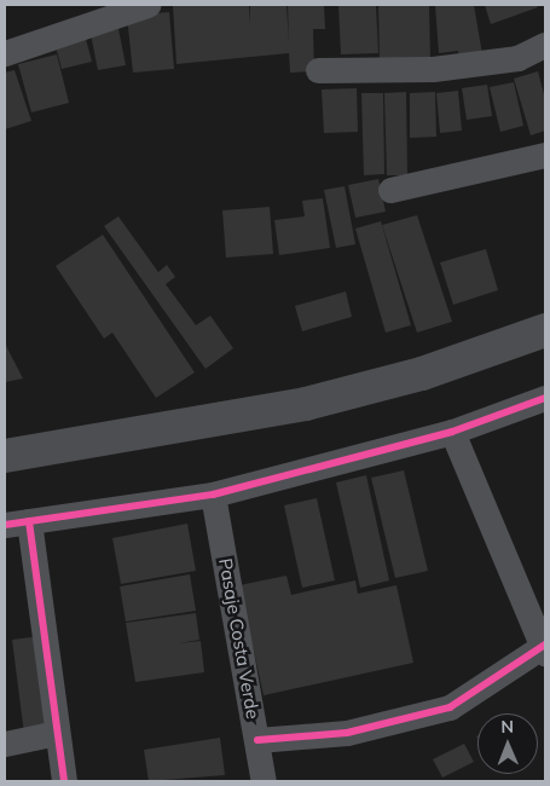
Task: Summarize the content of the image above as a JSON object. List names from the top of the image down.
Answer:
{
  "streets": {
    "street": ["Pasaje Costa Verde"]
  },
  "north": "top"
}
